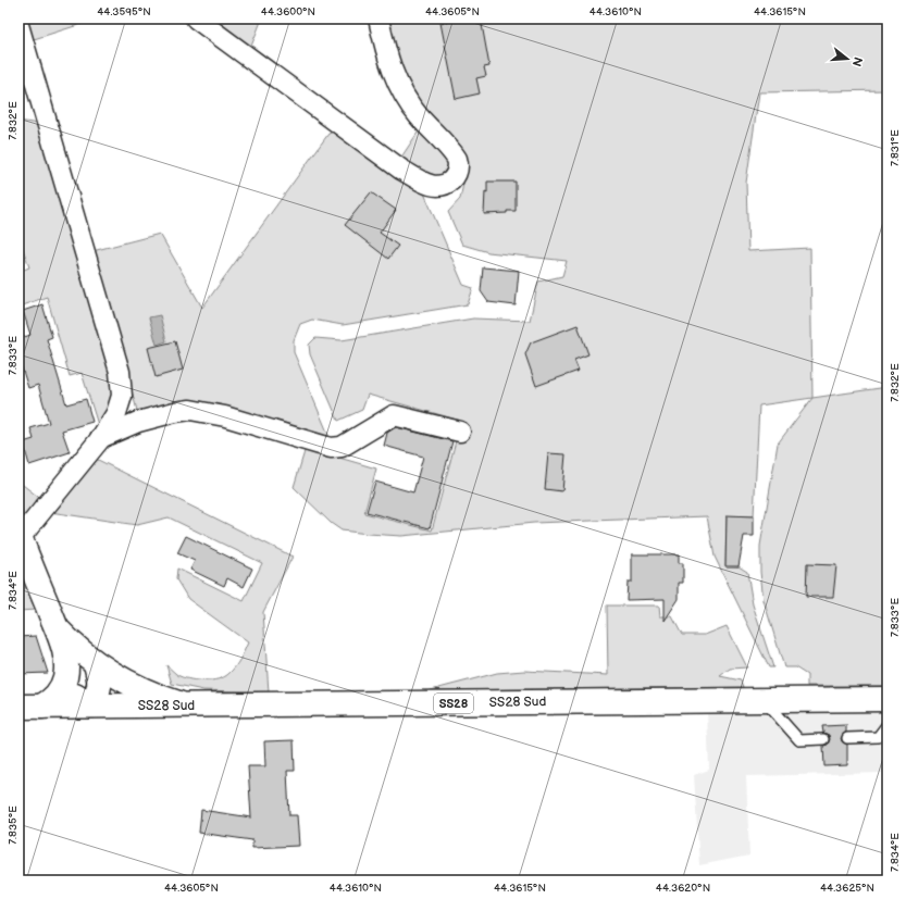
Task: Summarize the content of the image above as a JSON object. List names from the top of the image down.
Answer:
{
  "streets": {
    "main road": ["SS28 Sud", "SS28"]
  },
  "north": "right",
  "coordinates": [
    "44.3595°N",
    "44.3600°N",
    "44.3605°N",
    "44.3610°N",
    "44.3615°N",
    "7.832°E",
    "7.831°E",
    "7.833°E",
    "7.834°E",
    "7.835°E",
    "44.3620°N",
    "44.3625°N"
  ]
}
